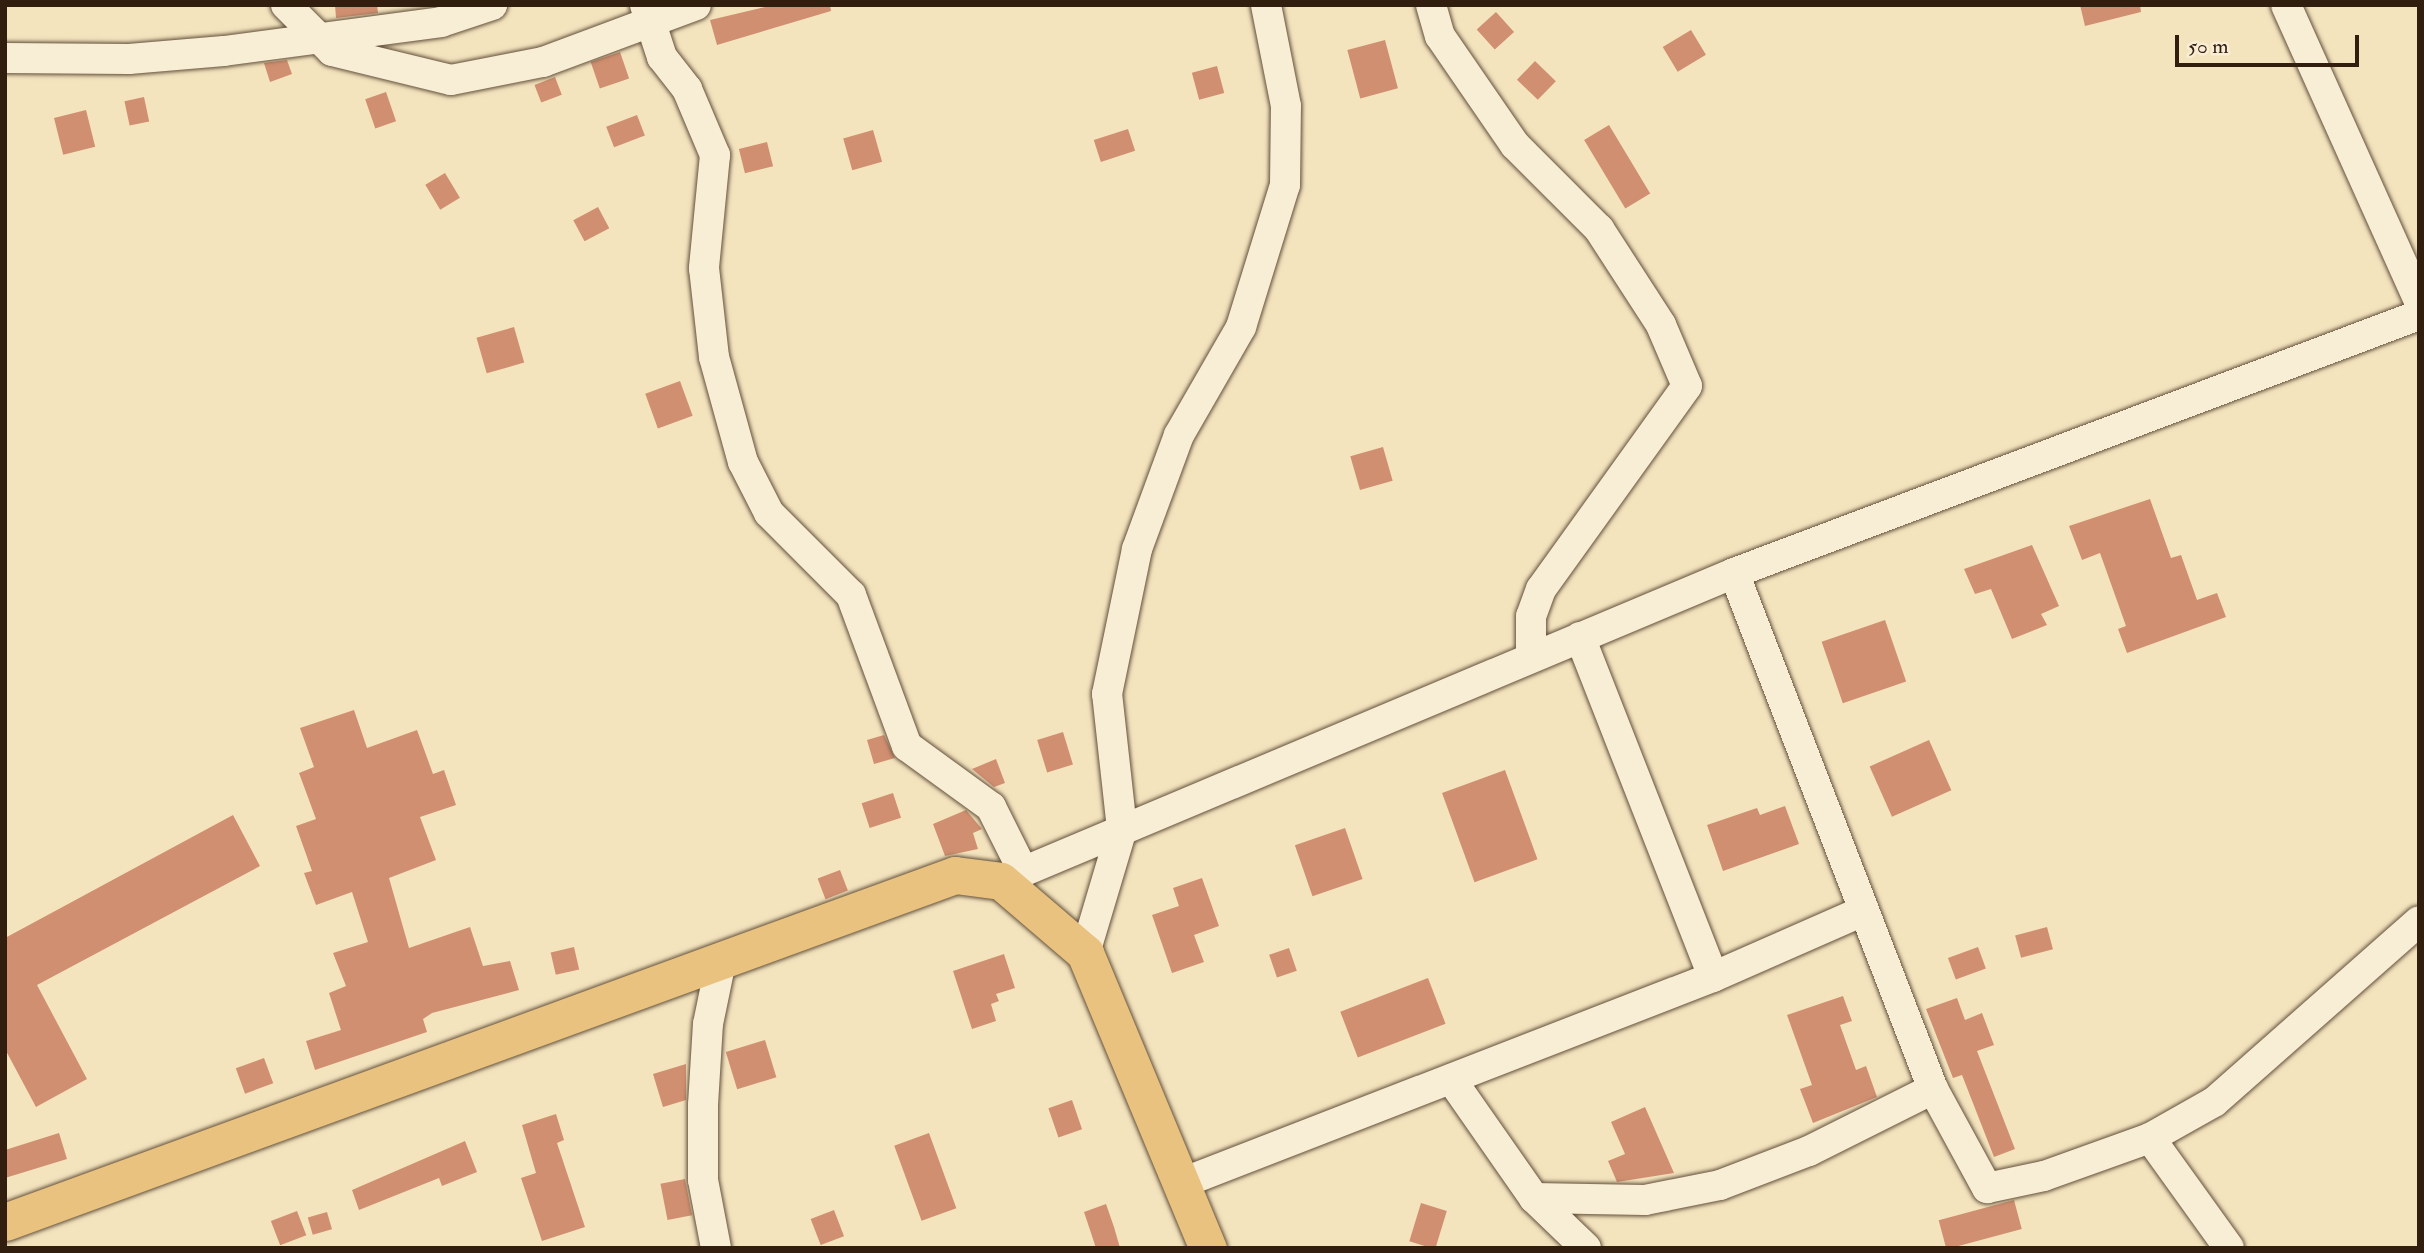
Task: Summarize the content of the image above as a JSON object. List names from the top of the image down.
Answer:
{
  "scale_bar": "50 m"
}
